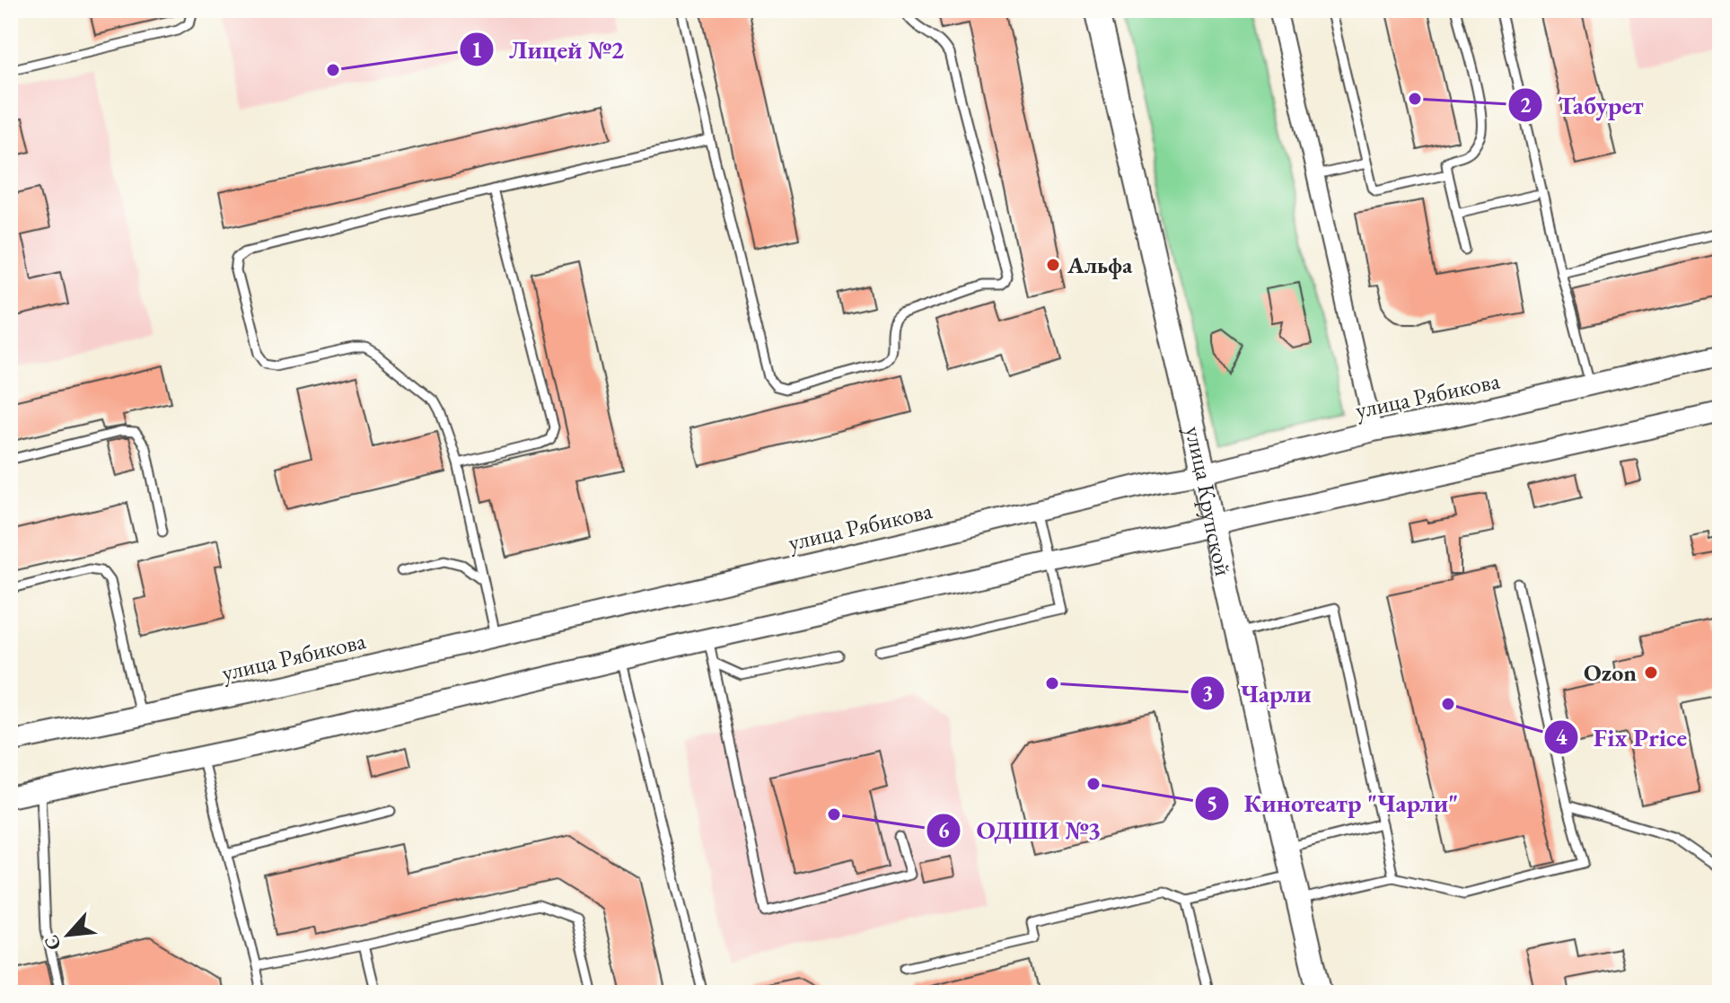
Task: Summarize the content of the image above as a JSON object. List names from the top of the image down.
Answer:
{
  "streets": {
    "main road": ["улица Крупской"],
    "street": ["улица Рябикова"]
  },
  "crossings": [
    ["улица Рябикова", "улица Крупской"]
  ],
  "places": [
    "Лицей №2",
    "Табурет",
    "Альфа",
    "Ozon",
    "Чарли",
    "Fix Price",
    "Кинотеатр \"Чарли\"",
    "ОДШИ №3"
  ],
  "north": "bottom left"
}
